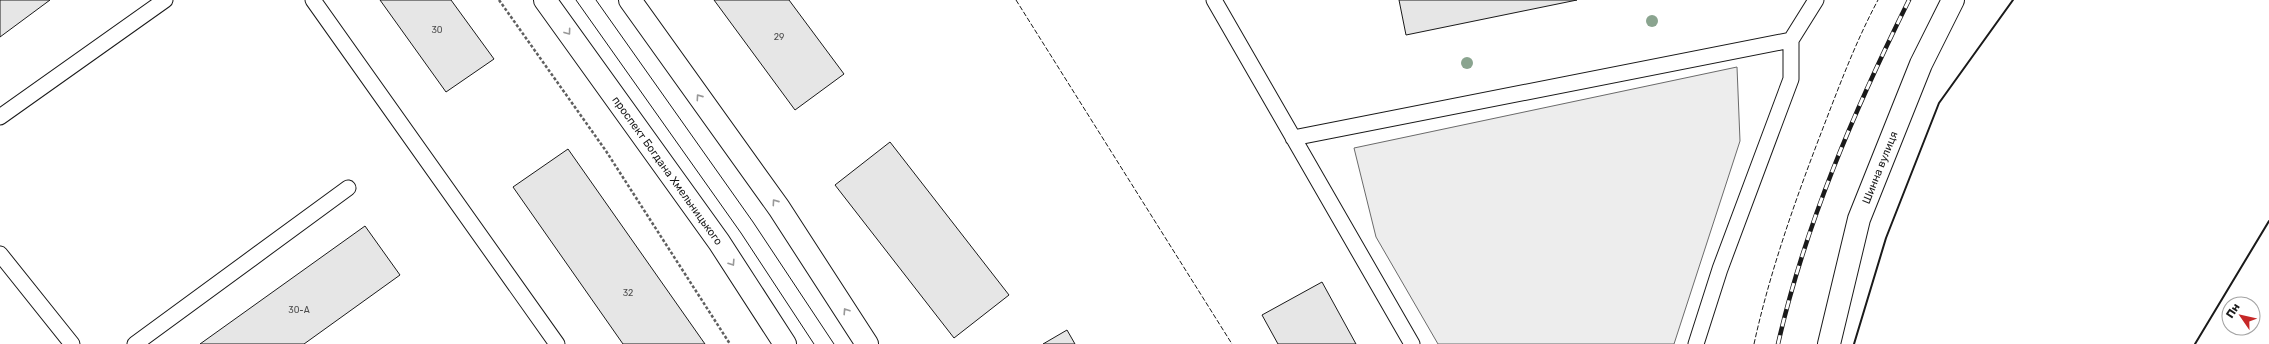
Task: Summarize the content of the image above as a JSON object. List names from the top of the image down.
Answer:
{
  "streets": {
    "main road": ["Шинна вулиця", "проспект Богдана Хмельницького"]
  },
  "house_numbers": [
    "30",
    "29",
    "32",
    "30-А"
  ],
  "north": "top left"
}
